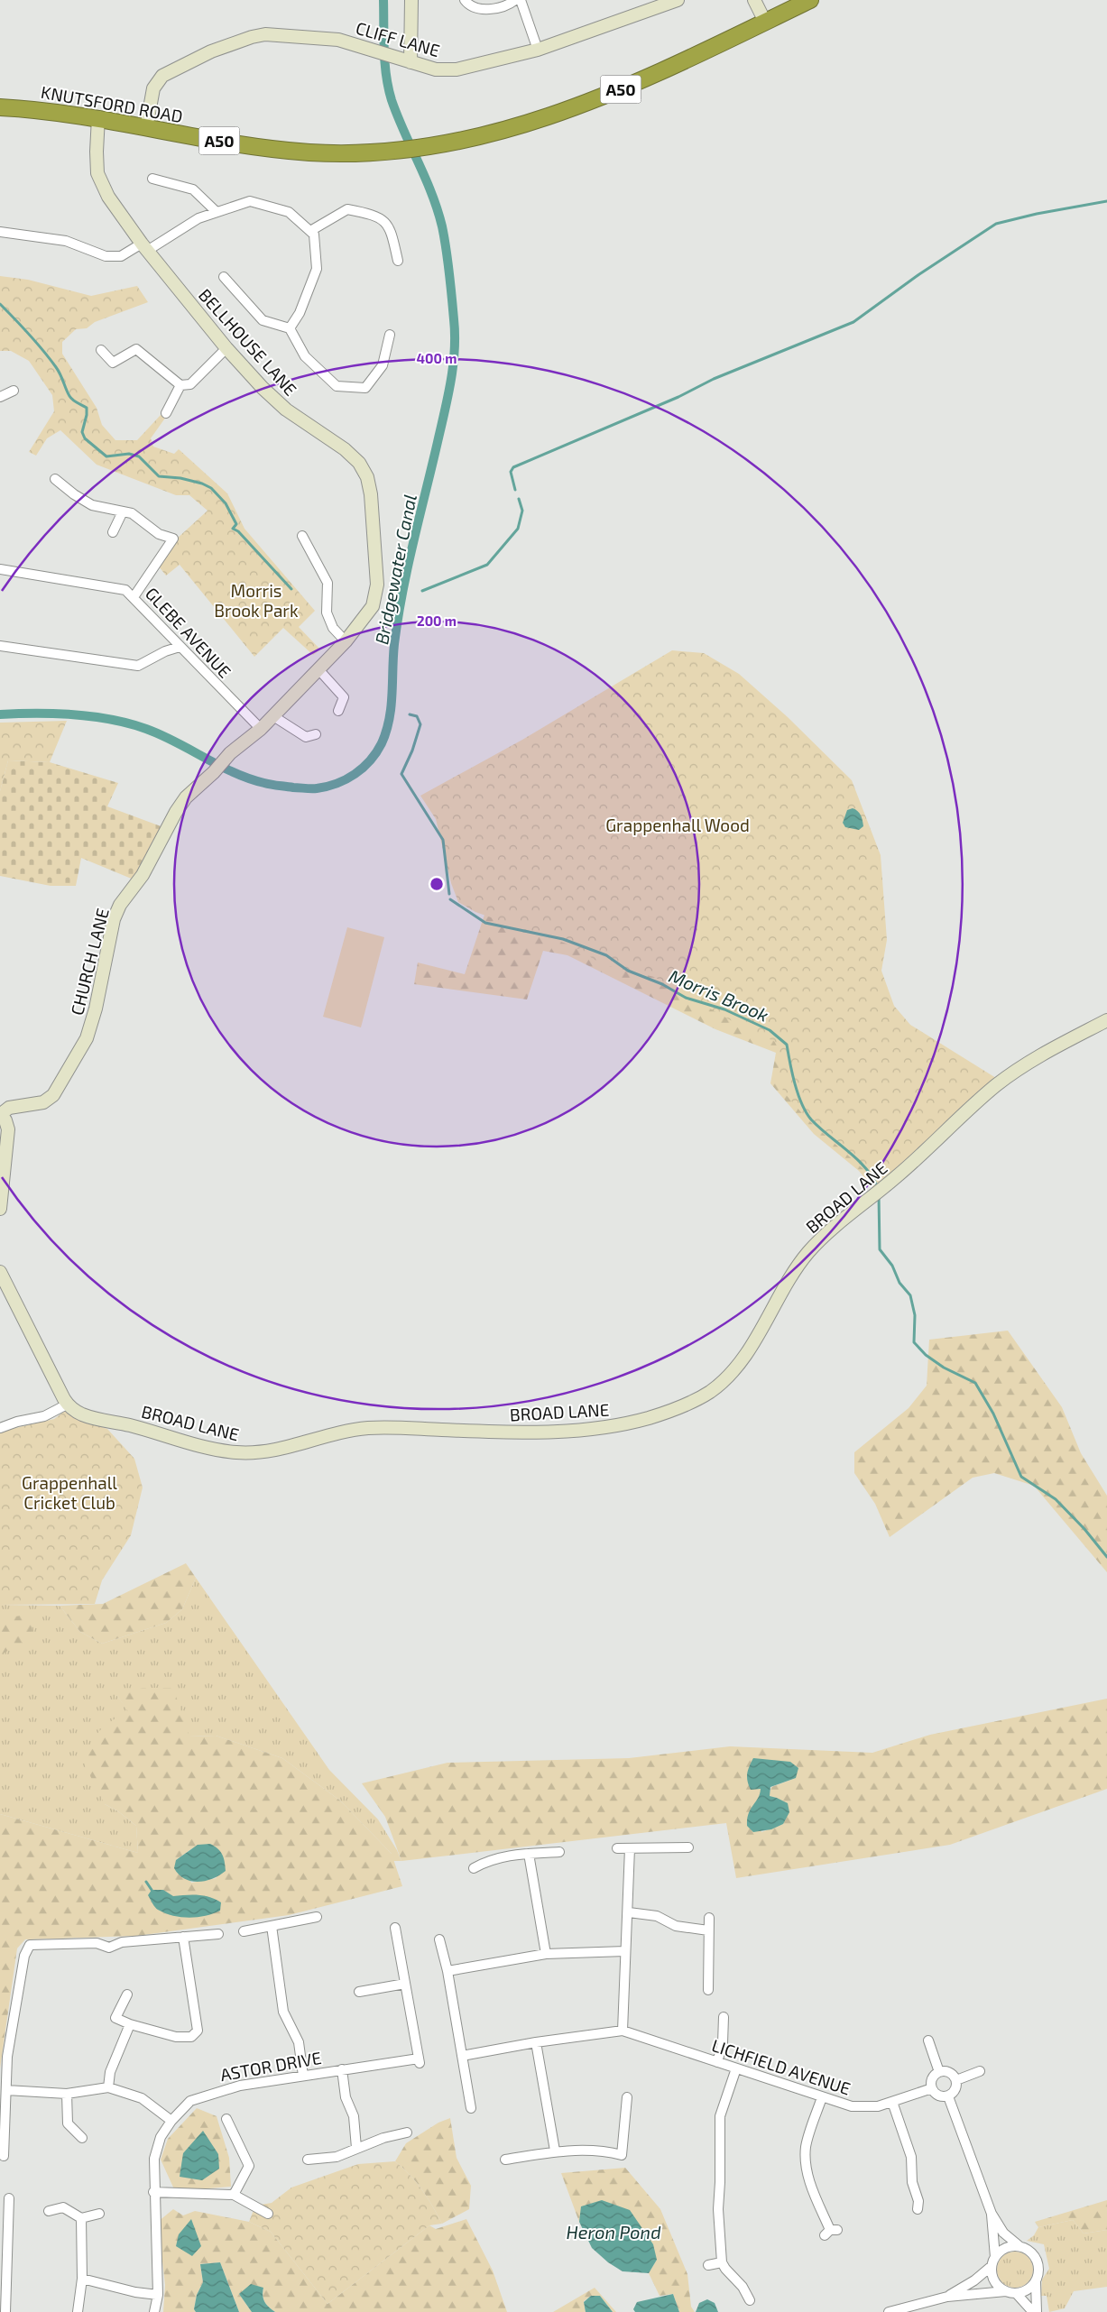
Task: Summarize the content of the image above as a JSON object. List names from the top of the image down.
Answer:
{
  "streets": {
    "highway": ["A50", "KNUTSFORD ROAD"],
    "street": [
      "CLIFF LANE",
      "BELLHOUSE LANE",
      "GLEBE AVENUE",
      "CHURCH LANE",
      "BROAD LANE",
      "ASTOR DRIVE",
      "LICHFIELD AVENUE"
    ]
  },
  "crossings": [
    ["CLIFF LANE", "KNUTSFORD ROAD"],
    ["KNUTSFORD ROAD", "BELLHOUSE LANE"],
    ["BELLHOUSE LANE", "GLEBE AVENUE"],
    ["BELLHOUSE LANE", "CHURCH LANE"]
  ],
  "water": ["Bridgewater Canal", "Morris Brook", "Heron Pond"],
  "parks": ["Morris Brook Park", "Grappenhall Wood", "Grappenhall Cricket Club"],
  "rings": ["400 m", "200 m"]
}
